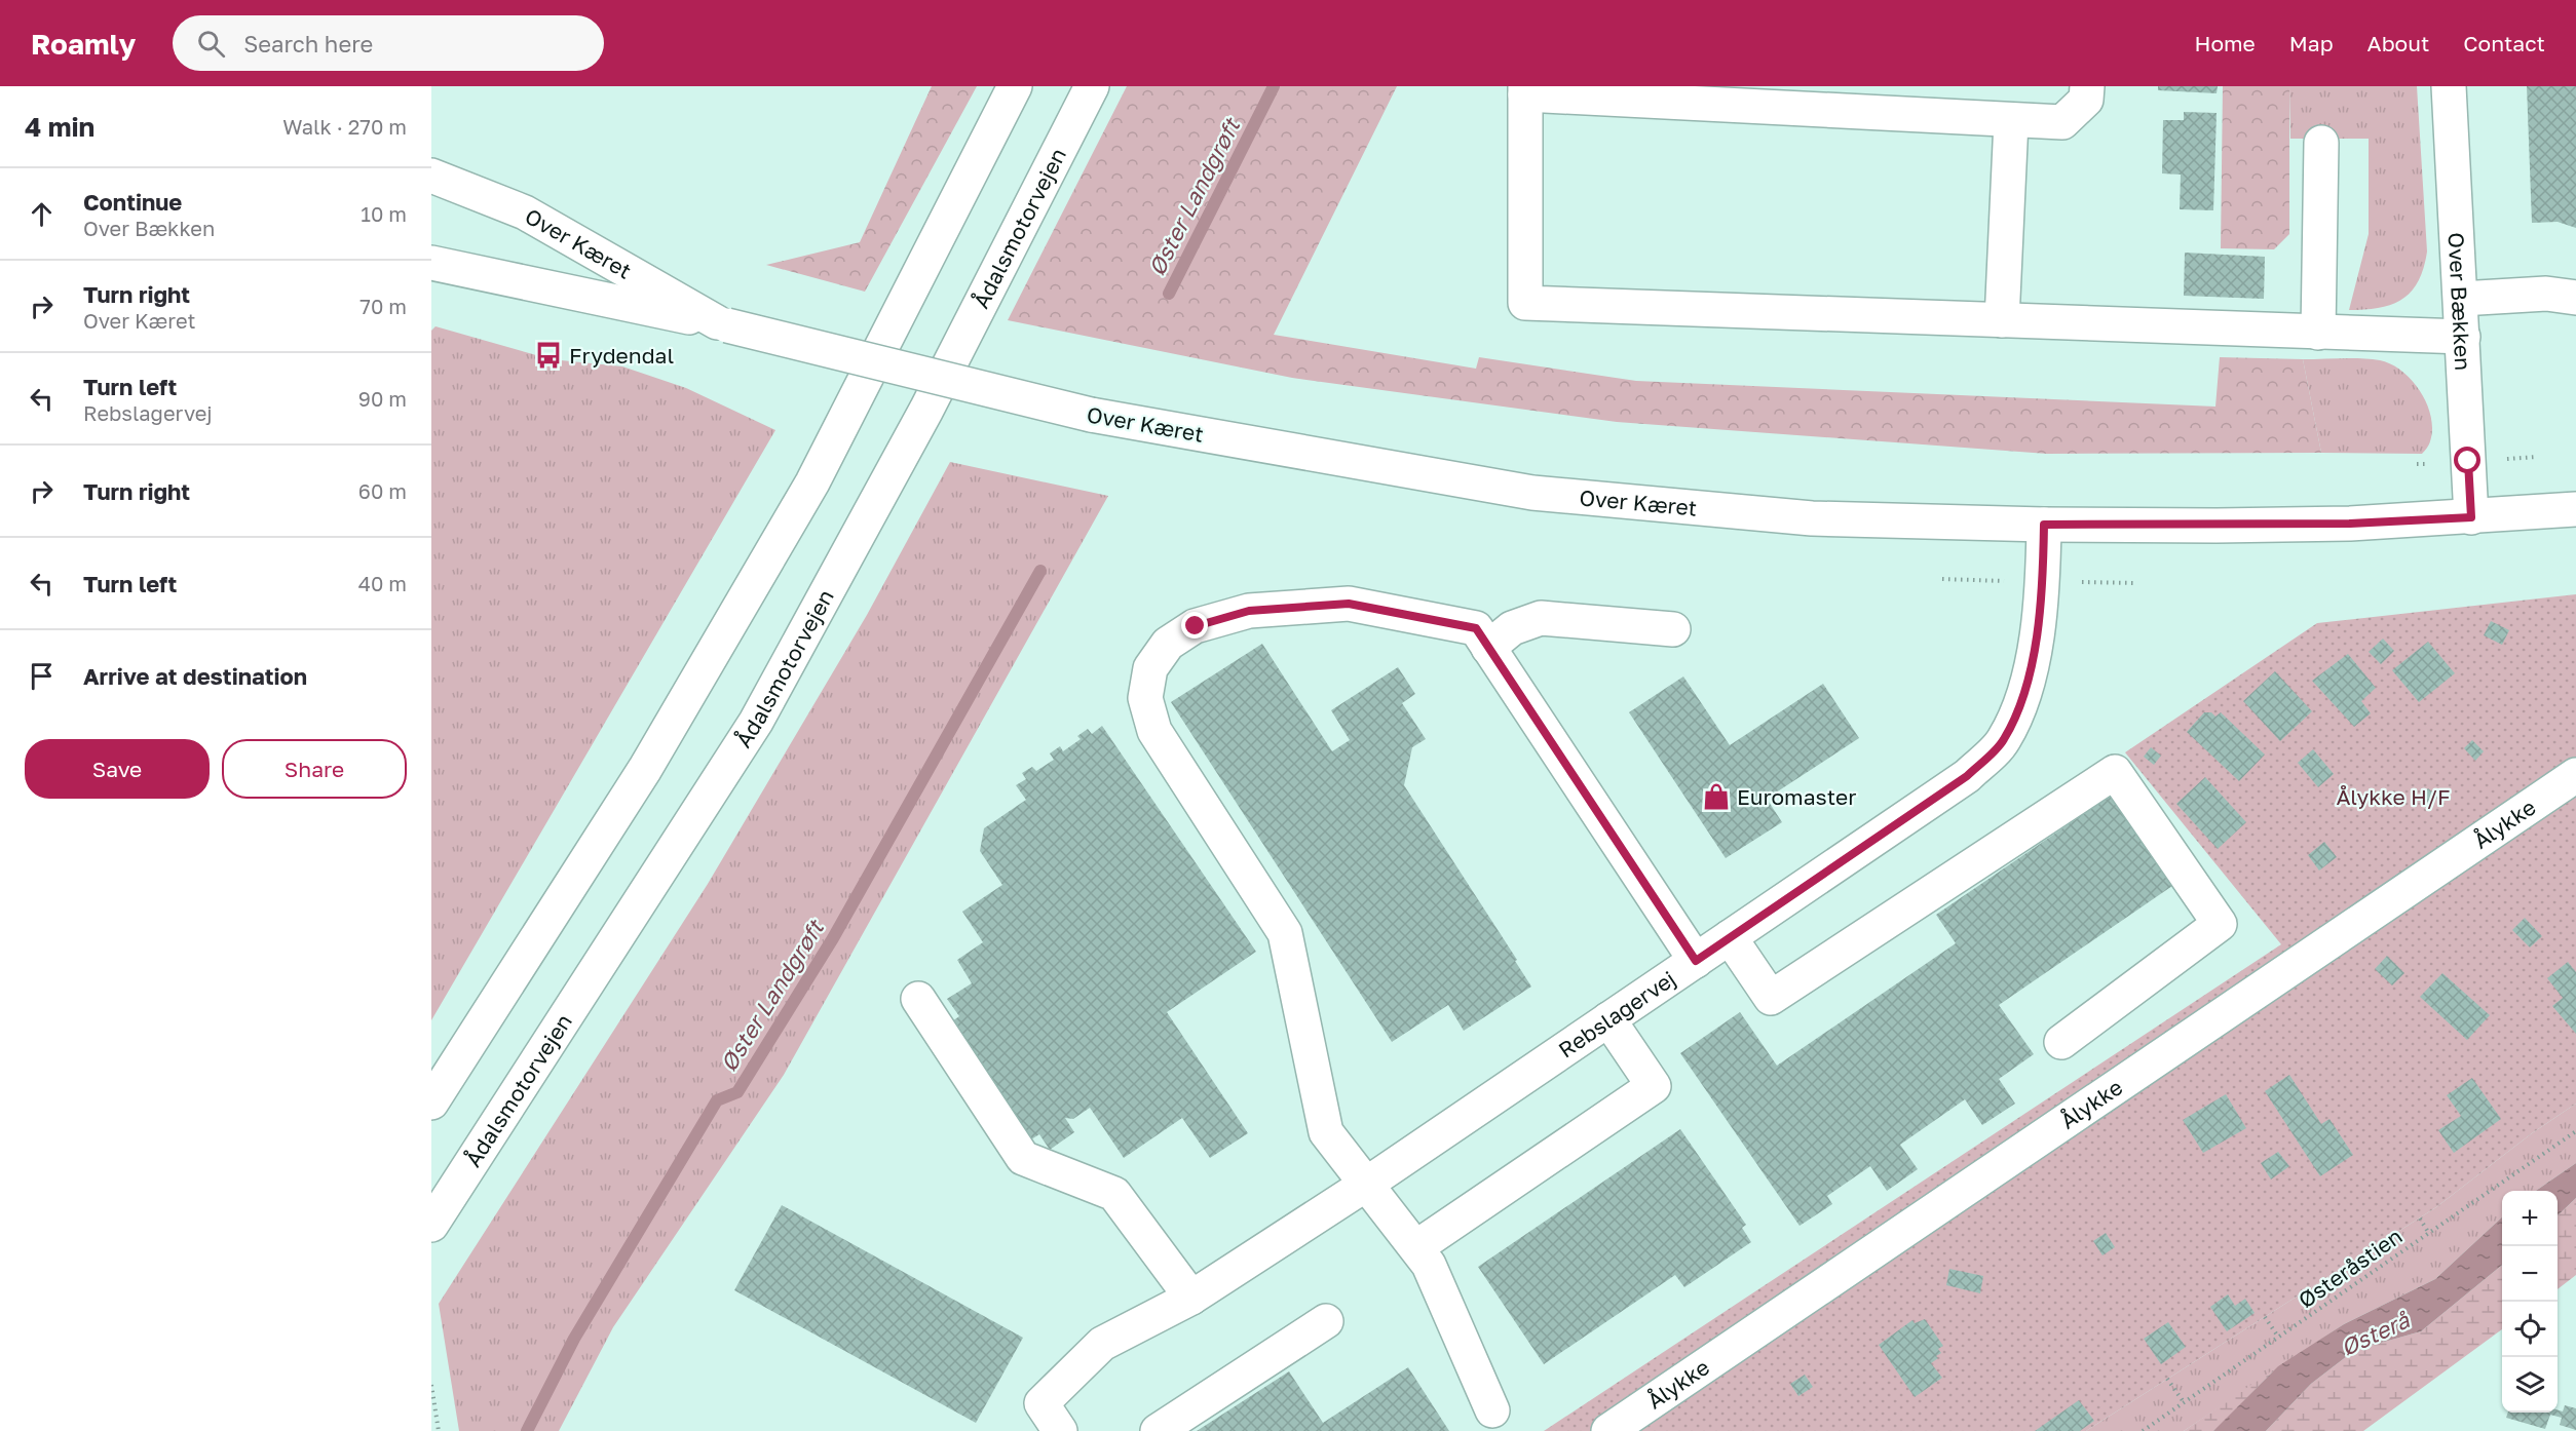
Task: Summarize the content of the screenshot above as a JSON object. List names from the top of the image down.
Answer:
{
  "streets": {
    "main road": [
      "Ådalsmotorvejen",
      "Over Kæret",
      "Over Bækken",
      "Ålykke",
      "Rebslagervej"
    ],
    "path": ["Østeråstien"]
  },
  "crossings": [
    ["Over Kæret", "Over Bækken"],
    ["Over Kæret", "Rebslagervej"]
  ],
  "water": ["Øster Landgrøft", "Østerå"],
  "parks": ["Ålykke H/F"],
  "places": {
    "bus stop": ["Frydendal"],
    "shop": ["Euromaster"]
  },
  "page": {
    "header": "Roamly",
    "search": "Search here",
    "nav": [
      "Home",
      "Map",
      "About",
      "Contact"
    ],
    "heading": ["4 min", "Walk · 270 m"],
    "list": [
      ["Continue", "Over Bækken", "10 m"],
      ["Turn right", "Over Kæret", "70 m"],
      ["Turn left", "Rebslagervej", "90 m"],
      ["Turn right", "60 m"],
      ["Turn left", "40 m"],
      "Arrive at destination"
    ],
    "buttons": ["Save", "Share"],
    "map_buttons": ["+", "−"]
  }
}
